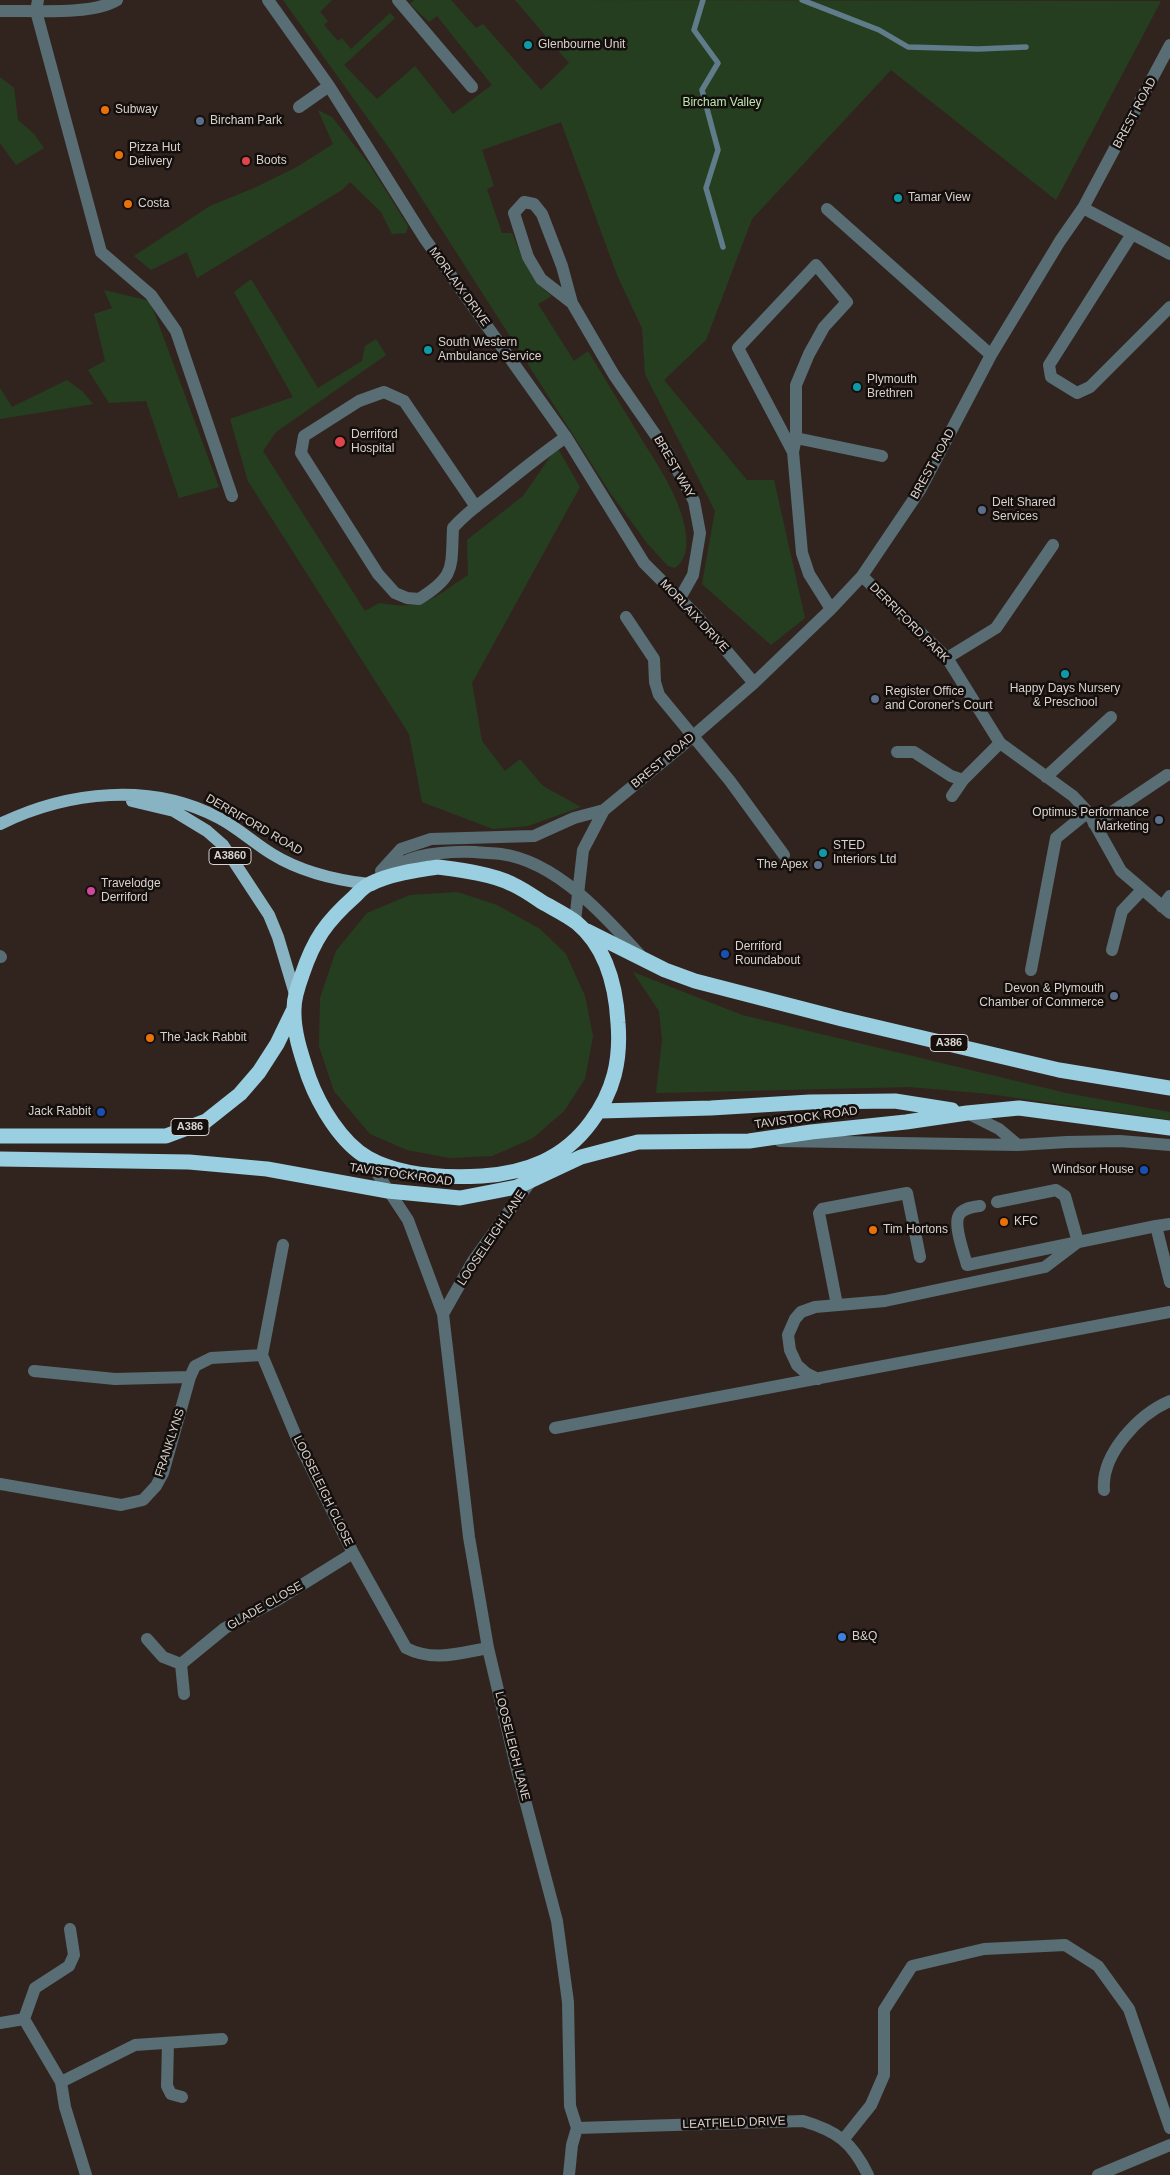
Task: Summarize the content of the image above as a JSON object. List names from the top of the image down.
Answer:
{
  "streets": {
    "highway": ["A386", "TAVISTOCK ROAD"],
    "main road": ["DERRIFORD ROAD", "A3860"],
    "street": [
      "BREST ROAD",
      "MORLAIX DRIVE",
      "BREST WAY",
      "DERRIFORD PARK",
      "LOOSELEIGH LANE",
      "FRANKLYNS",
      "LOOSELEIGH CLOSE",
      "GLADE CLOSE",
      "LEATFIELD DRIVE"
    ]
  },
  "crossings": [
    ["BREST ROAD", "MORLAIX DRIVE"],
    ["BREST ROAD", "DERRIFORD PARK"],
    ["BREST ROAD", "DERRIFORD ROAD"],
    ["BREST ROAD", "A386"],
    ["MORLAIX DRIVE", "BREST WAY"],
    ["DERRIFORD ROAD", "A386"],
    ["TAVISTOCK ROAD", "LOOSELEIGH LANE"],
    ["LOOSELEIGH LANE", "LOOSELEIGH CLOSE"],
    ["LOOSELEIGH LANE", "LEATFIELD DRIVE"],
    ["FRANKLYNS", "LOOSELEIGH CLOSE"],
    ["LOOSELEIGH CLOSE", "GLADE CLOSE"]
  ],
  "parks": ["Bircham Valley"],
  "places": [
    "Glenbourne Unit",
    "Subway",
    "Bircham Park",
    "Pizza Hut Delivery",
    "Boots",
    "Tamar View",
    "Costa",
    "South Western Ambulance Service",
    "Plymouth Brethren",
    "Derriford Hospital",
    "Delt Shared Services",
    "Happy Days Nursery & Preschool",
    "Register Office and Coroner's Court",
    "Optimus Performance Marketing",
    "STED Interiors Ltd",
    "The Apex",
    "Travelodge Derriford",
    "Derriford Roundabout",
    "Devon & Plymouth Chamber of Commerce",
    "The Jack Rabbit",
    "Jack Rabbit",
    "Windsor House",
    "KFC",
    "Tim Hortons",
    "B&Q"
  ]
}
